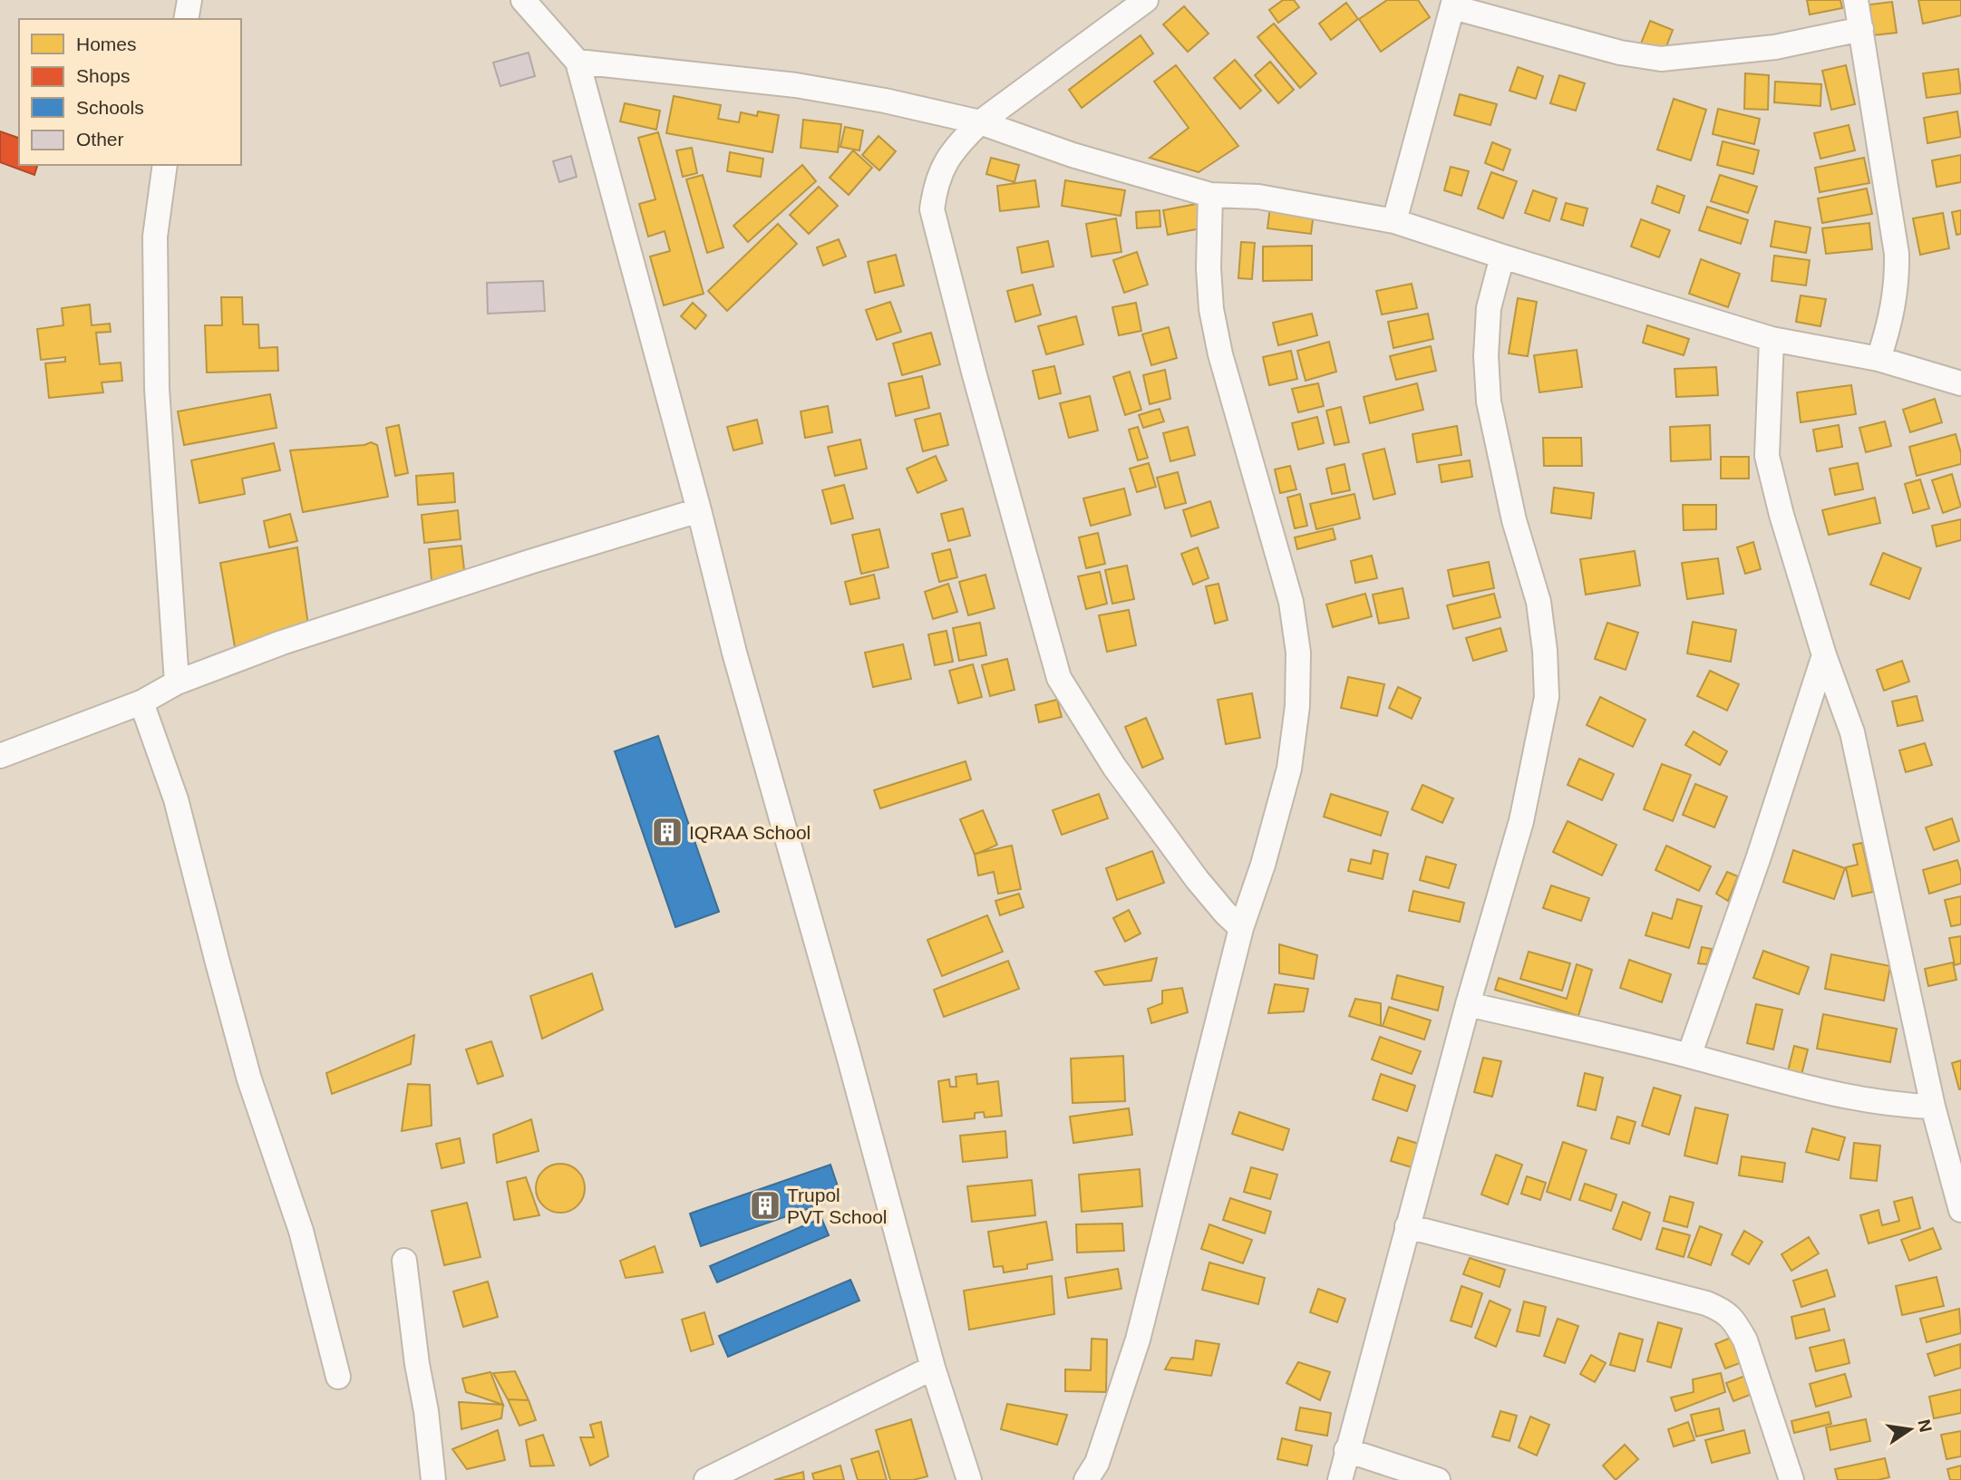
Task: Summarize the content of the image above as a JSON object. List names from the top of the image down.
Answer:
{
  "places": {
    "building": ["IQRAA School", "Trupol PVT School"]
  },
  "legend": [
    "Homes",
    "Shops",
    "Schools",
    "Other"
  ],
  "north": "right"
}
